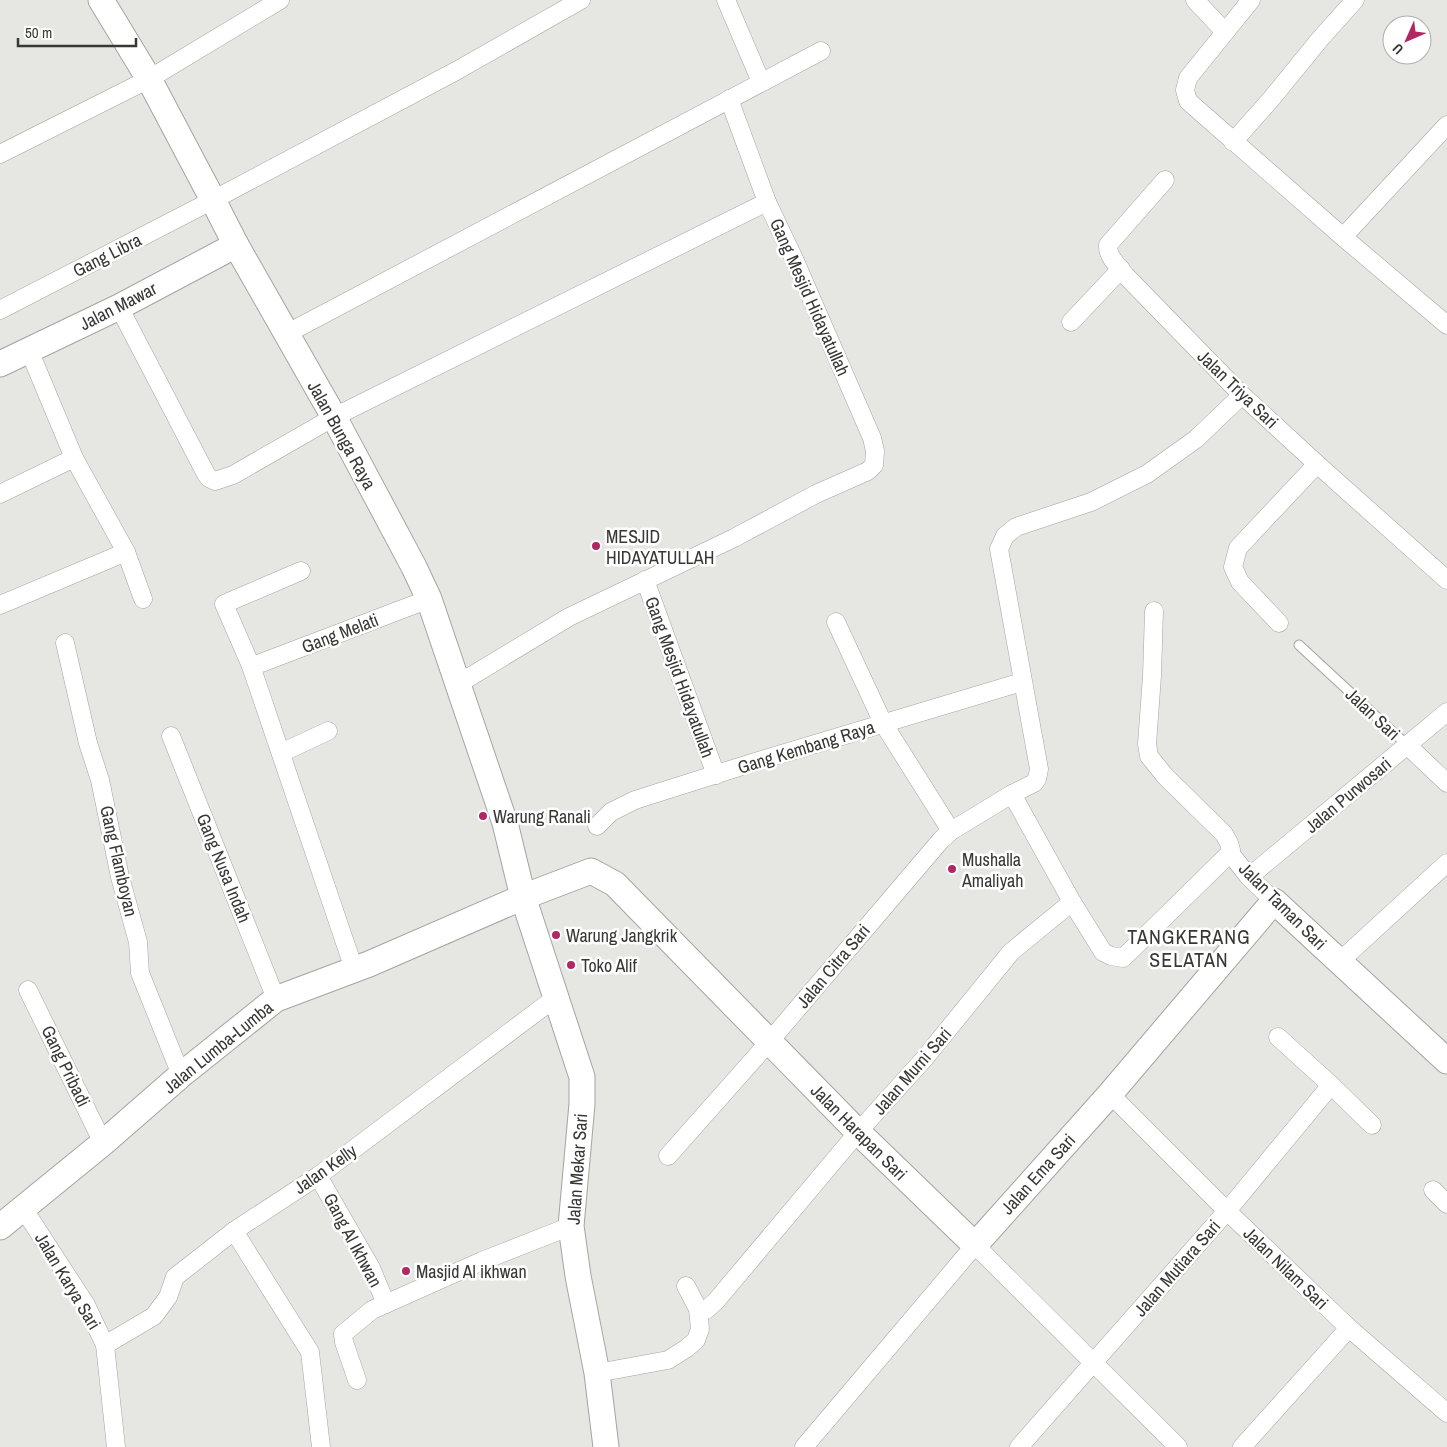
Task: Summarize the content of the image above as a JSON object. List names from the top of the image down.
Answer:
{
  "streets": {
    "street": [
      "Gang Libra",
      "Gang Mesjid Hidayatullah",
      "Jalan Mawar",
      "Jalan Triya Sari",
      "Jalan Bunga Raya",
      "Gang Melati",
      "Jalan Sari",
      "Gang Kembang Raya",
      "Jalan Purwosari",
      "Gang Flamboyan",
      "Gang Nusa Indah",
      "Jalan Taman Sari",
      "Jalan Citra Sari",
      "Jalan Lumba-Lumba",
      "Gang Pribadi",
      "Jalan Murni Sari",
      "Jalan Harapan Sari",
      "Jalan Kelly",
      "Jalan Mekar Sari",
      "Jalan Ema Sari",
      "Gang Al Ikhwan",
      "Jalan Mutiara Sari",
      "Jalan Nilam Sari",
      "Jalan Karya Sari"
    ]
  },
  "crossings": [
    ["Gang Libra", "Jalan Bunga Raya"],
    ["Gang Mesjid Hidayatullah", "Jalan Mawar"],
    ["Gang Mesjid Hidayatullah", "Jalan Bunga Raya"],
    ["Gang Mesjid Hidayatullah", "Gang Kembang Raya"],
    ["Jalan Mawar", "Jalan Bunga Raya"],
    ["Jalan Bunga Raya", "Gang Melati"],
    ["Jalan Bunga Raya", "Jalan Lumba-Lumba"],
    ["Jalan Bunga Raya", "Jalan Harapan Sari"],
    ["Jalan Bunga Raya", "Jalan Mekar Sari"],
    ["Jalan Sari", "Jalan Purwosari"],
    ["Gang Kembang Raya", "Jalan Citra Sari"],
    ["Jalan Purwosari", "Jalan Taman Sari"],
    ["Gang Flamboyan", "Jalan Lumba-Lumba"],
    ["Gang Nusa Indah", "Jalan Lumba-Lumba"],
    ["Jalan Taman Sari", "Jalan Murni Sari"],
    ["Jalan Taman Sari", "Jalan Ema Sari"],
    ["Jalan Citra Sari", "Jalan Harapan Sari"],
    ["Jalan Lumba-Lumba", "Gang Pribadi"],
    ["Jalan Lumba-Lumba", "Jalan Harapan Sari"],
    ["Jalan Lumba-Lumba", "Jalan Mekar Sari"],
    ["Jalan Lumba-Lumba", "Jalan Karya Sari"],
    ["Jalan Murni Sari", "Jalan Harapan Sari"],
    ["Jalan Harapan Sari", "Jalan Mekar Sari"],
    ["Jalan Harapan Sari", "Jalan Ema Sari"],
    ["Jalan Harapan Sari", "Jalan Mutiara Sari"],
    ["Jalan Kelly", "Jalan Mekar Sari"],
    ["Jalan Kelly", "Gang Al Ikhwan"],
    ["Jalan Kelly", "Jalan Karya Sari"],
    ["Jalan Mekar Sari", "Gang Al Ikhwan"],
    ["Jalan Ema Sari", "Jalan Nilam Sari"],
    ["Jalan Mutiara Sari", "Jalan Nilam Sari"]
  ],
  "districts": ["TANGKERANG SELATAN"],
  "places": [
    "MESJID HIDAYATULLAH",
    "Warung Ranali",
    "Mushalla Amaliyah",
    "Warung Jangkrik",
    "Toko Alif",
    "Masjid Al ikhwan"
  ],
  "scale_bar": "50 m",
  "north": "bottom left"
}
